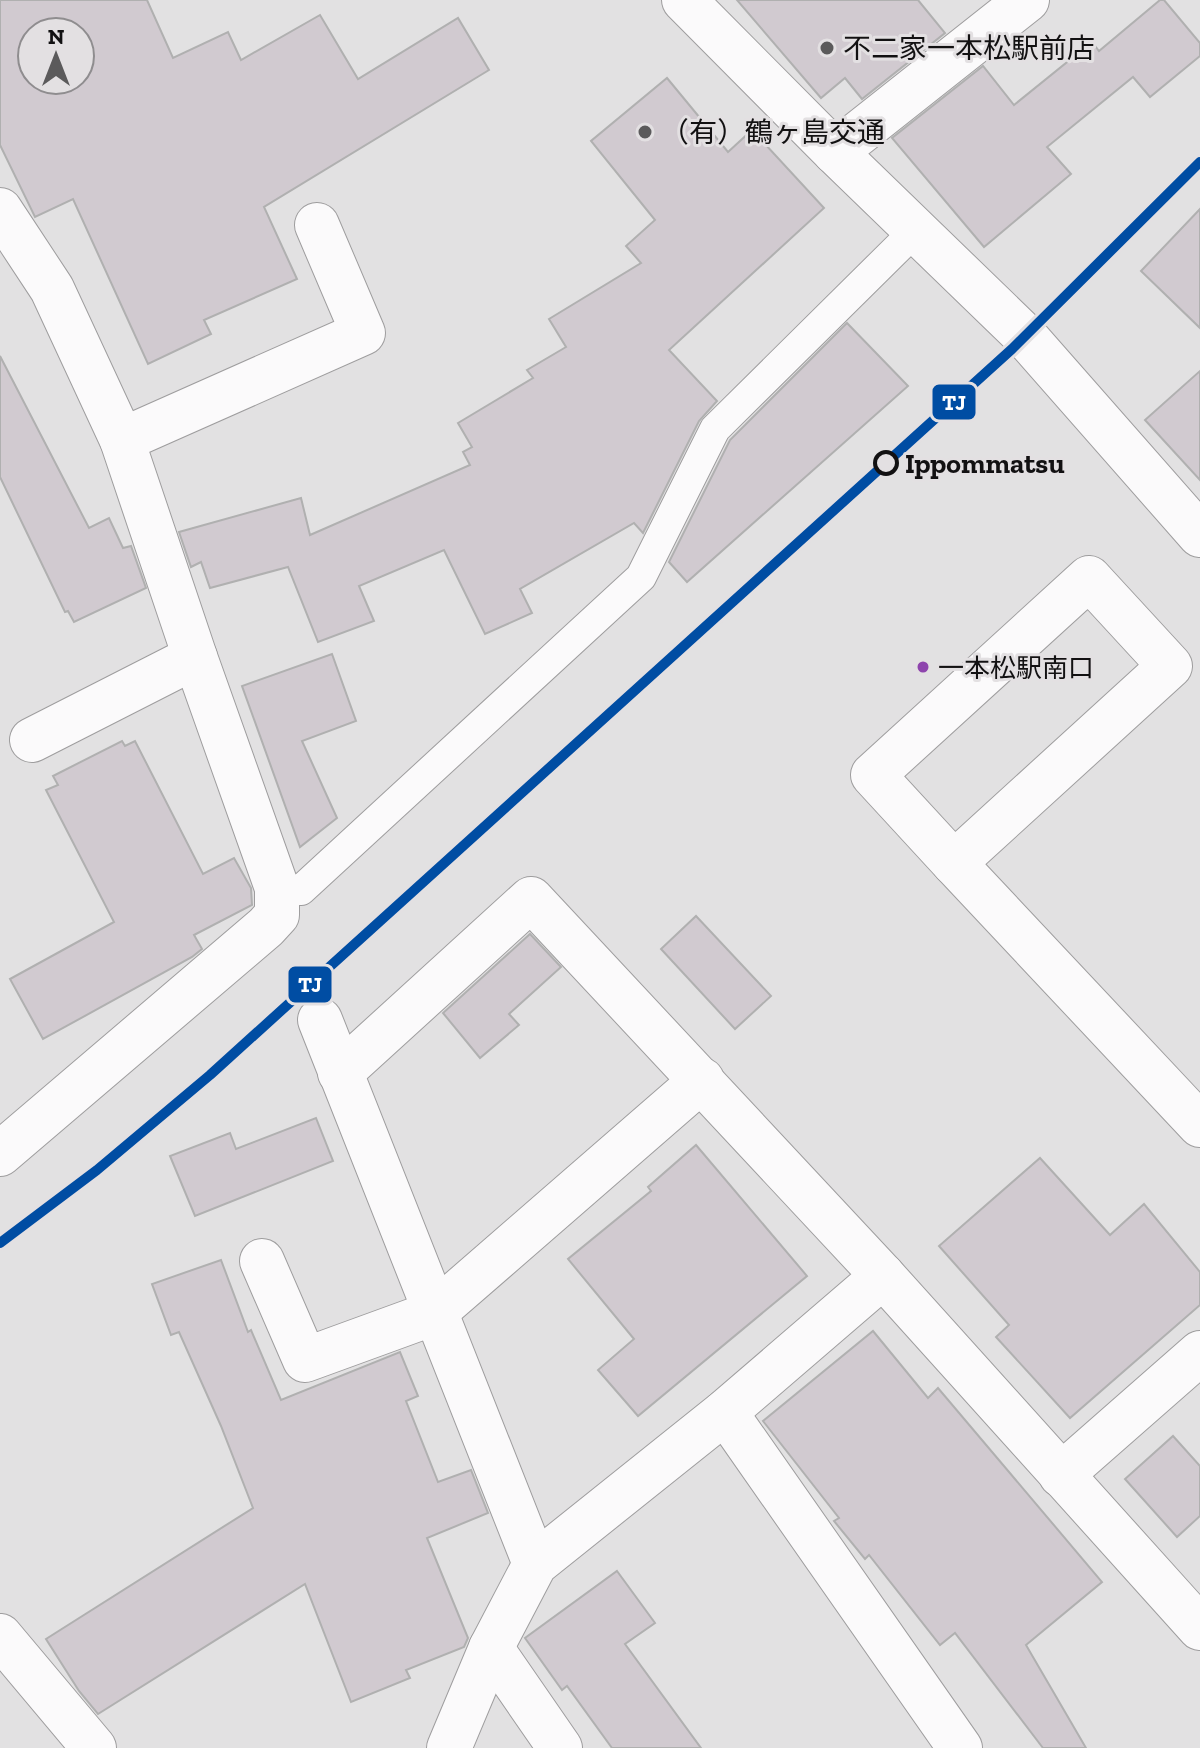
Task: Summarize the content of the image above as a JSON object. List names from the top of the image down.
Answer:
{
  "places": [
    "不二家一本松駅前店",
    "（有）鶴ヶ島交通",
    "Ippommatsu",
    "一本松駅南口"
  ],
  "lines": ["transit line TJ"],
  "north": "top"
}
